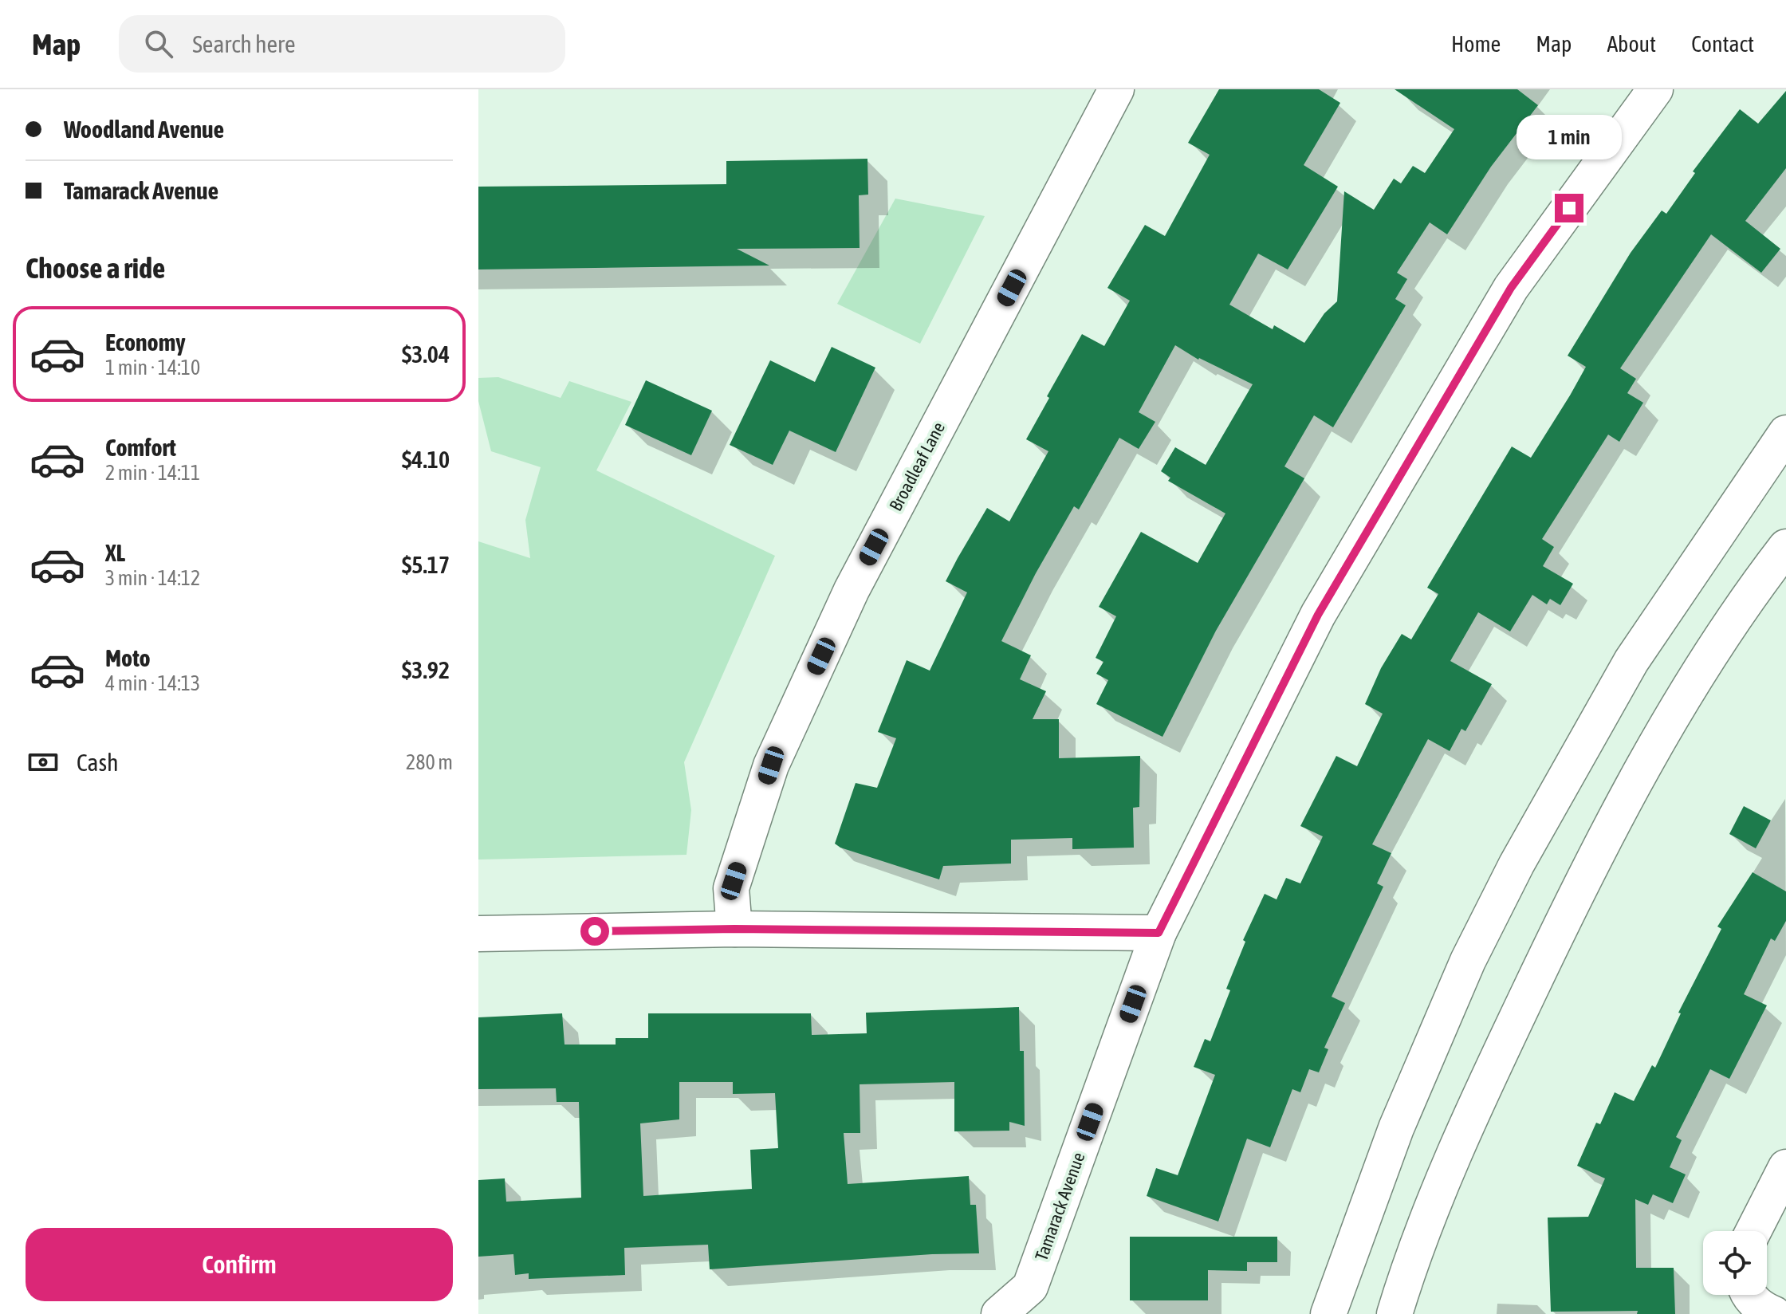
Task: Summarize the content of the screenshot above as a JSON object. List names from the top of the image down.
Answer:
{
  "streets": {
    "main road": ["Broadleaf Lane", "Tamarack Avenue"]
  },
  "page": {
    "header": "Map",
    "search": "Search here",
    "nav": [
      "Home",
      "Map",
      "About",
      "Contact"
    ],
    "banner": ["Woodland Avenue", "Tamarack Avenue"],
    "bubble": "1 min",
    "heading": "Choose a ride",
    "list": [
      {
        "name": "Economy",
        "note": "1 min · 14:10",
        "value": "$3.04"
      },
      {
        "name": "Comfort",
        "note": "2 min · 14:11",
        "value": "$4.10"
      },
      {
        "name": "XL",
        "note": "3 min · 14:12",
        "value": "$5.17"
      },
      {
        "name": "Moto",
        "note": "4 min · 14:13",
        "value": "$3.92"
      }
    ],
    "pay": ["Cash", "280 m"],
    "buttons": "Confirm"
  }
}
